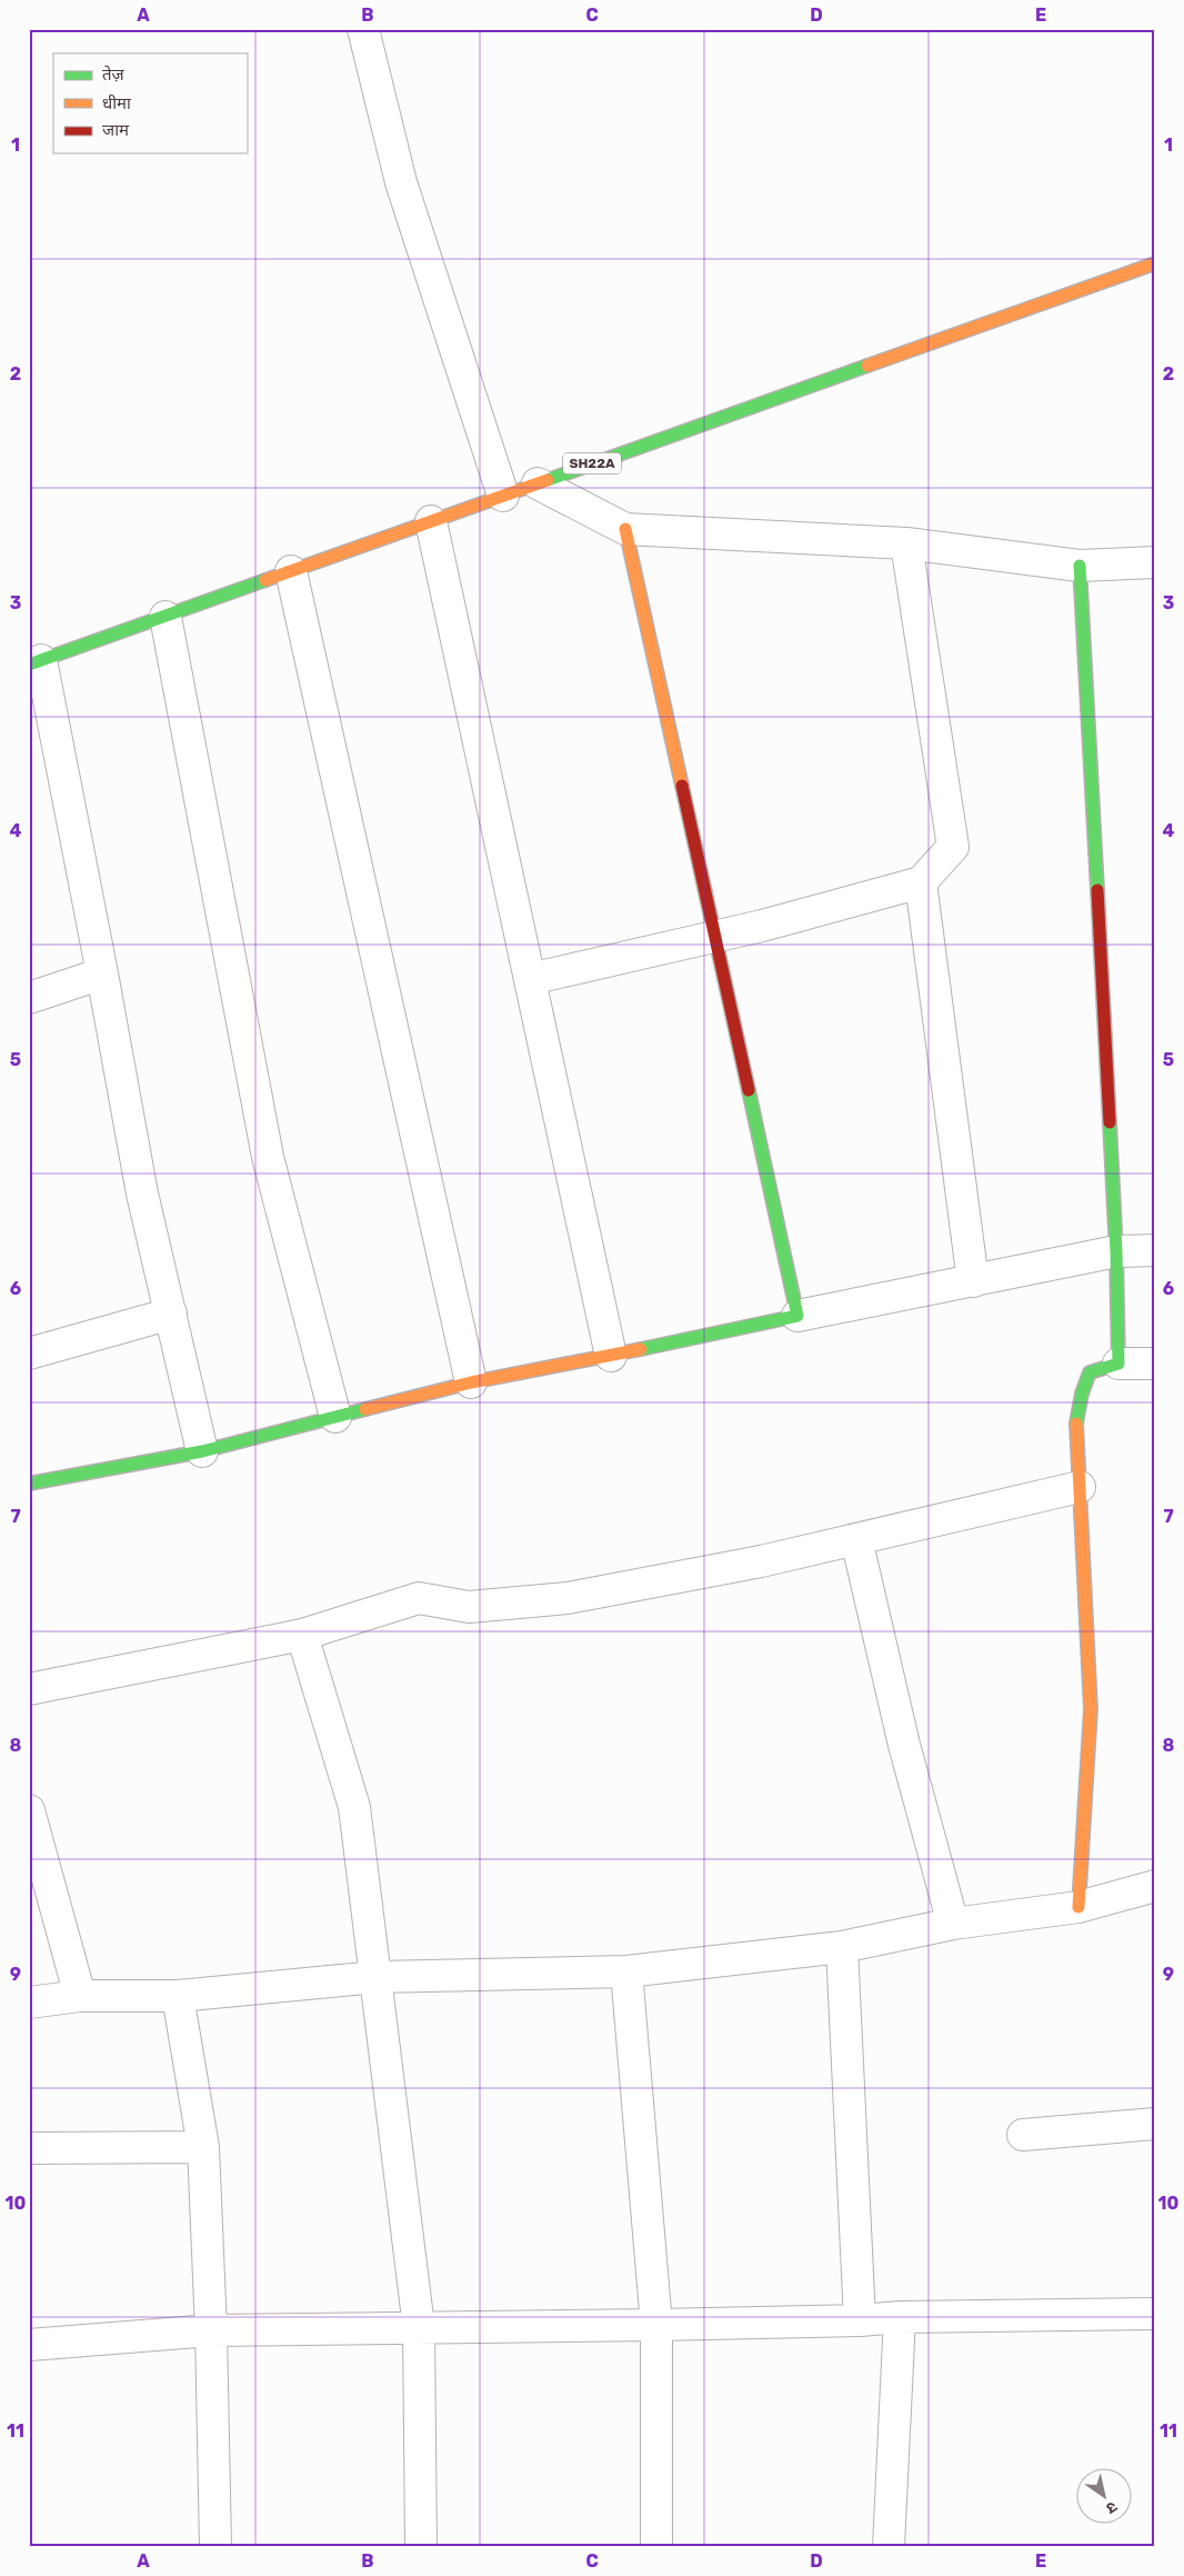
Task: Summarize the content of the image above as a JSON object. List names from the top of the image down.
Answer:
{
  "streets": {
    "street": ["SH22A"]
  },
  "legend": ["तेज़", "धीमा", "जाम"],
  "north": "bottom right",
  "grid": {
    "columns": [
      "A",
      "B",
      "C",
      "D",
      "E"
    ],
    "rows": [
      "1",
      "2",
      "3",
      "4",
      "5",
      "6",
      "7",
      "8",
      "9",
      "10",
      "11"
    ]
  }
}
